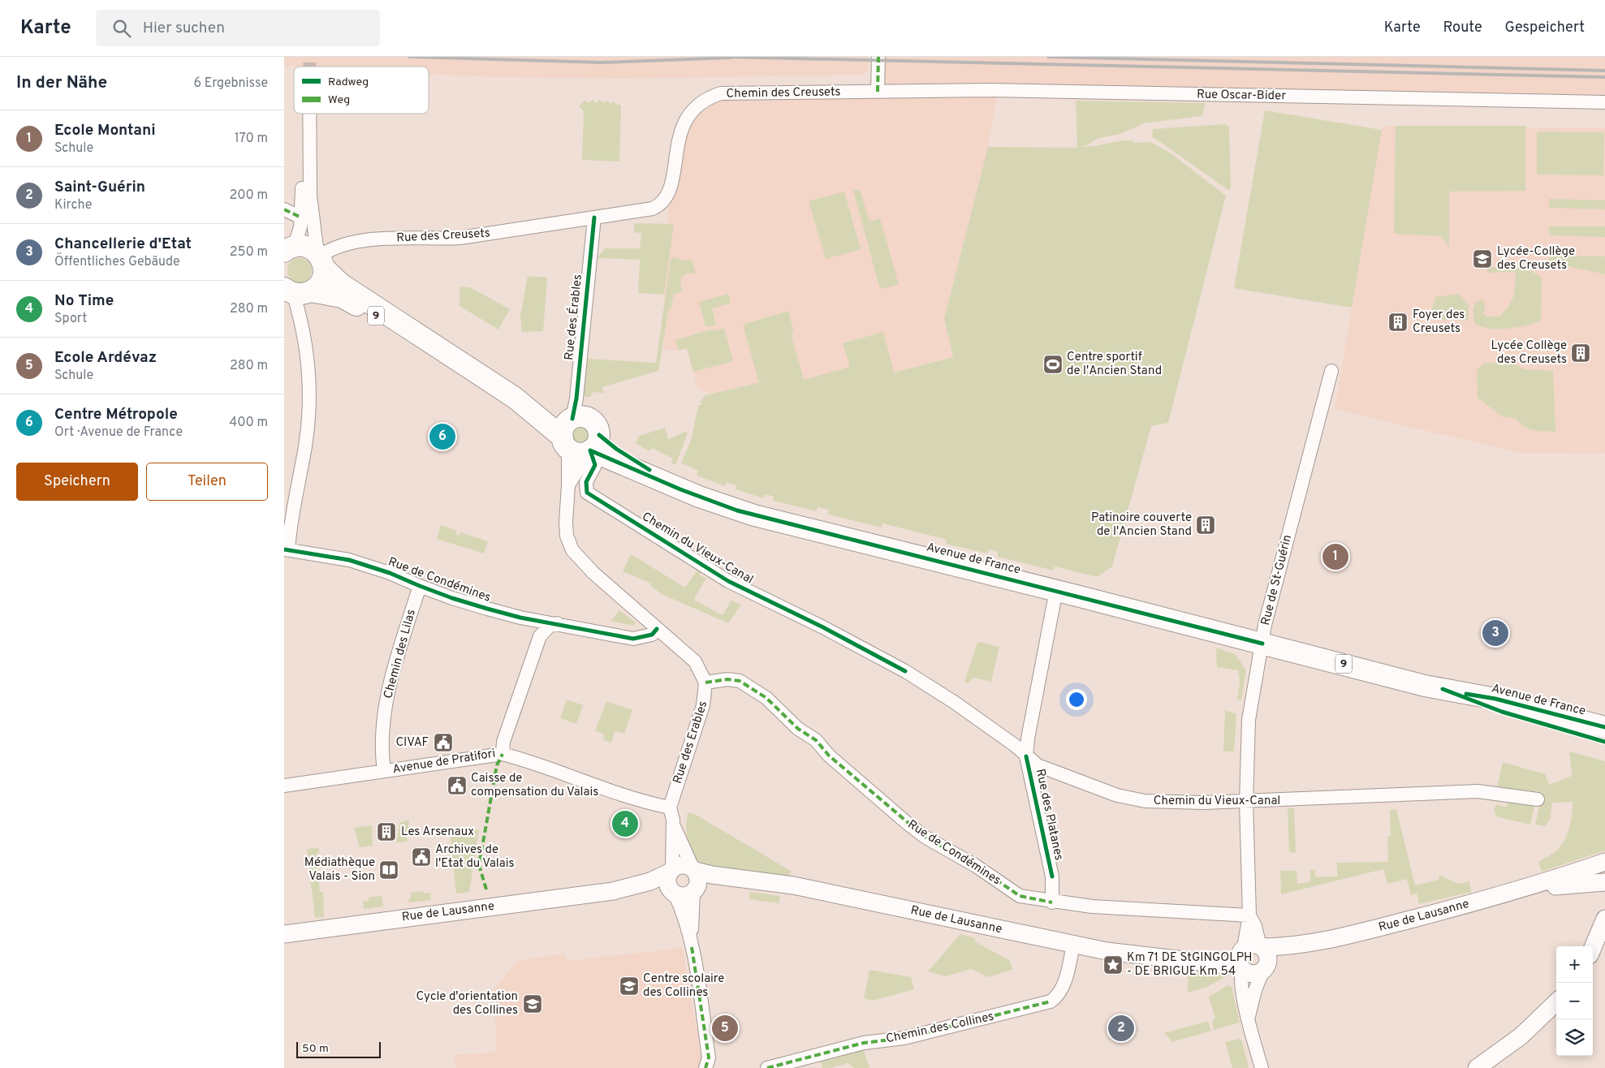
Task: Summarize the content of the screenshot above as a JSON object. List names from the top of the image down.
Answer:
{
  "streets": {
    "main road": ["9", "Avenue de France"],
    "street": [
      "Chemin des Creusets",
      "Rue Oscar-Bider",
      "Rue des Creusets",
      "Rue des Érables",
      "Chemin du Vieux-Canal",
      "Rue de Condémines",
      "Rue de St-Guérin",
      "Chemin des Lilas",
      "Rue des Erables",
      "Avenue de Pratifori",
      "Rue des Platanes",
      "Rue de Lausanne",
      "Chemin des Collines"
    ]
  },
  "crossings": [
    ["Chemin des Creusets", "Rue Oscar-Bider"],
    ["Chemin des Creusets", "Rue des Creusets"],
    ["Chemin des Creusets", "Rue des Érables"],
    ["Rue des Creusets", "9"],
    ["Rue des Creusets", "Rue des Érables"],
    ["9", "Rue des Érables"],
    ["9", "Avenue de France"],
    ["Rue des Érables", "Chemin du Vieux-Canal"],
    ["Rue des Érables", "Avenue de France"],
    ["Rue des Érables", "Rue de Condémines"],
    ["Chemin du Vieux-Canal", "Avenue de France"],
    ["Chemin du Vieux-Canal", "Rue de St-Guérin"],
    ["Chemin du Vieux-Canal", "Rue des Platanes"],
    ["Avenue de France", "Rue de St-Guérin"],
    ["Avenue de France", "Rue des Platanes"],
    ["Rue de Condémines", "Rue de St-Guérin"],
    ["Rue de Condémines", "Chemin des Lilas"],
    ["Rue de Condémines", "Rue des Erables"],
    ["Rue de Condémines", "Rue des Platanes"],
    ["Rue de St-Guérin", "Rue de Lausanne"],
    ["Chemin des Lilas", "Avenue de Pratifori"],
    ["Rue des Erables", "Avenue de Pratifori"],
    ["Rue de Lausanne", "Chemin des Collines"]
  ],
  "places": {
    "school or university": ["Lycée-Collège des Creusets", "Centre scolaire des Collines", "Cycle d'orientation des Collines"],
    "building": [
      "Foyer des Creusets",
      "Lycée Collège des Creusets",
      "Patinoire couverte de l'Ancien Stand",
      "Les Arsenaux"
    ],
    "sports": ["Centre sportif de l'Ancien Stand"],
    "public building": ["CIVAF", "Caisse de compensation du Valais", "Archives de l'Etat du Valais"],
    "library": ["Médiathèque Valais - Sion"],
    "place": ["Km 71 DE StGINGOLPH - DE BRIGUE Km 54"]
  },
  "legend": ["Radweg", "Weg"],
  "scale_bar": "50 m",
  "page": {
    "header": "Karte",
    "search": "Hier suchen",
    "nav": ["Karte", "Route", "Gespeichert"],
    "heading": ["In der Nähe", "6 Ergebnisse"],
    "list": [
      {
        "mark": "1",
        "name": "Ecole Montani",
        "note": "Schule",
        "value": "170 m"
      },
      {
        "mark": "2",
        "name": "Saint-Guérin",
        "note": "Kirche",
        "value": "200 m"
      },
      {
        "mark": "3",
        "name": "Chancellerie d'Etat",
        "note": "Öffentliches Gebäude",
        "value": "250 m"
      },
      {
        "mark": "4",
        "name": "No Time",
        "note": "Sport",
        "value": "280 m"
      },
      {
        "mark": "5",
        "name": "Ecole Ardévaz",
        "note": "Schule",
        "value": "280 m"
      },
      {
        "mark": "6",
        "name": "Centre Métropole",
        "note": "Ort · Avenue de France",
        "value": "400 m"
      }
    ],
    "pins": [
      "6",
      "1",
      "3",
      "4",
      "2",
      "5"
    ],
    "buttons": ["Speichern", "Teilen"],
    "map_buttons": ["+", "−"],
    "scale": "50 m"
  }
}
